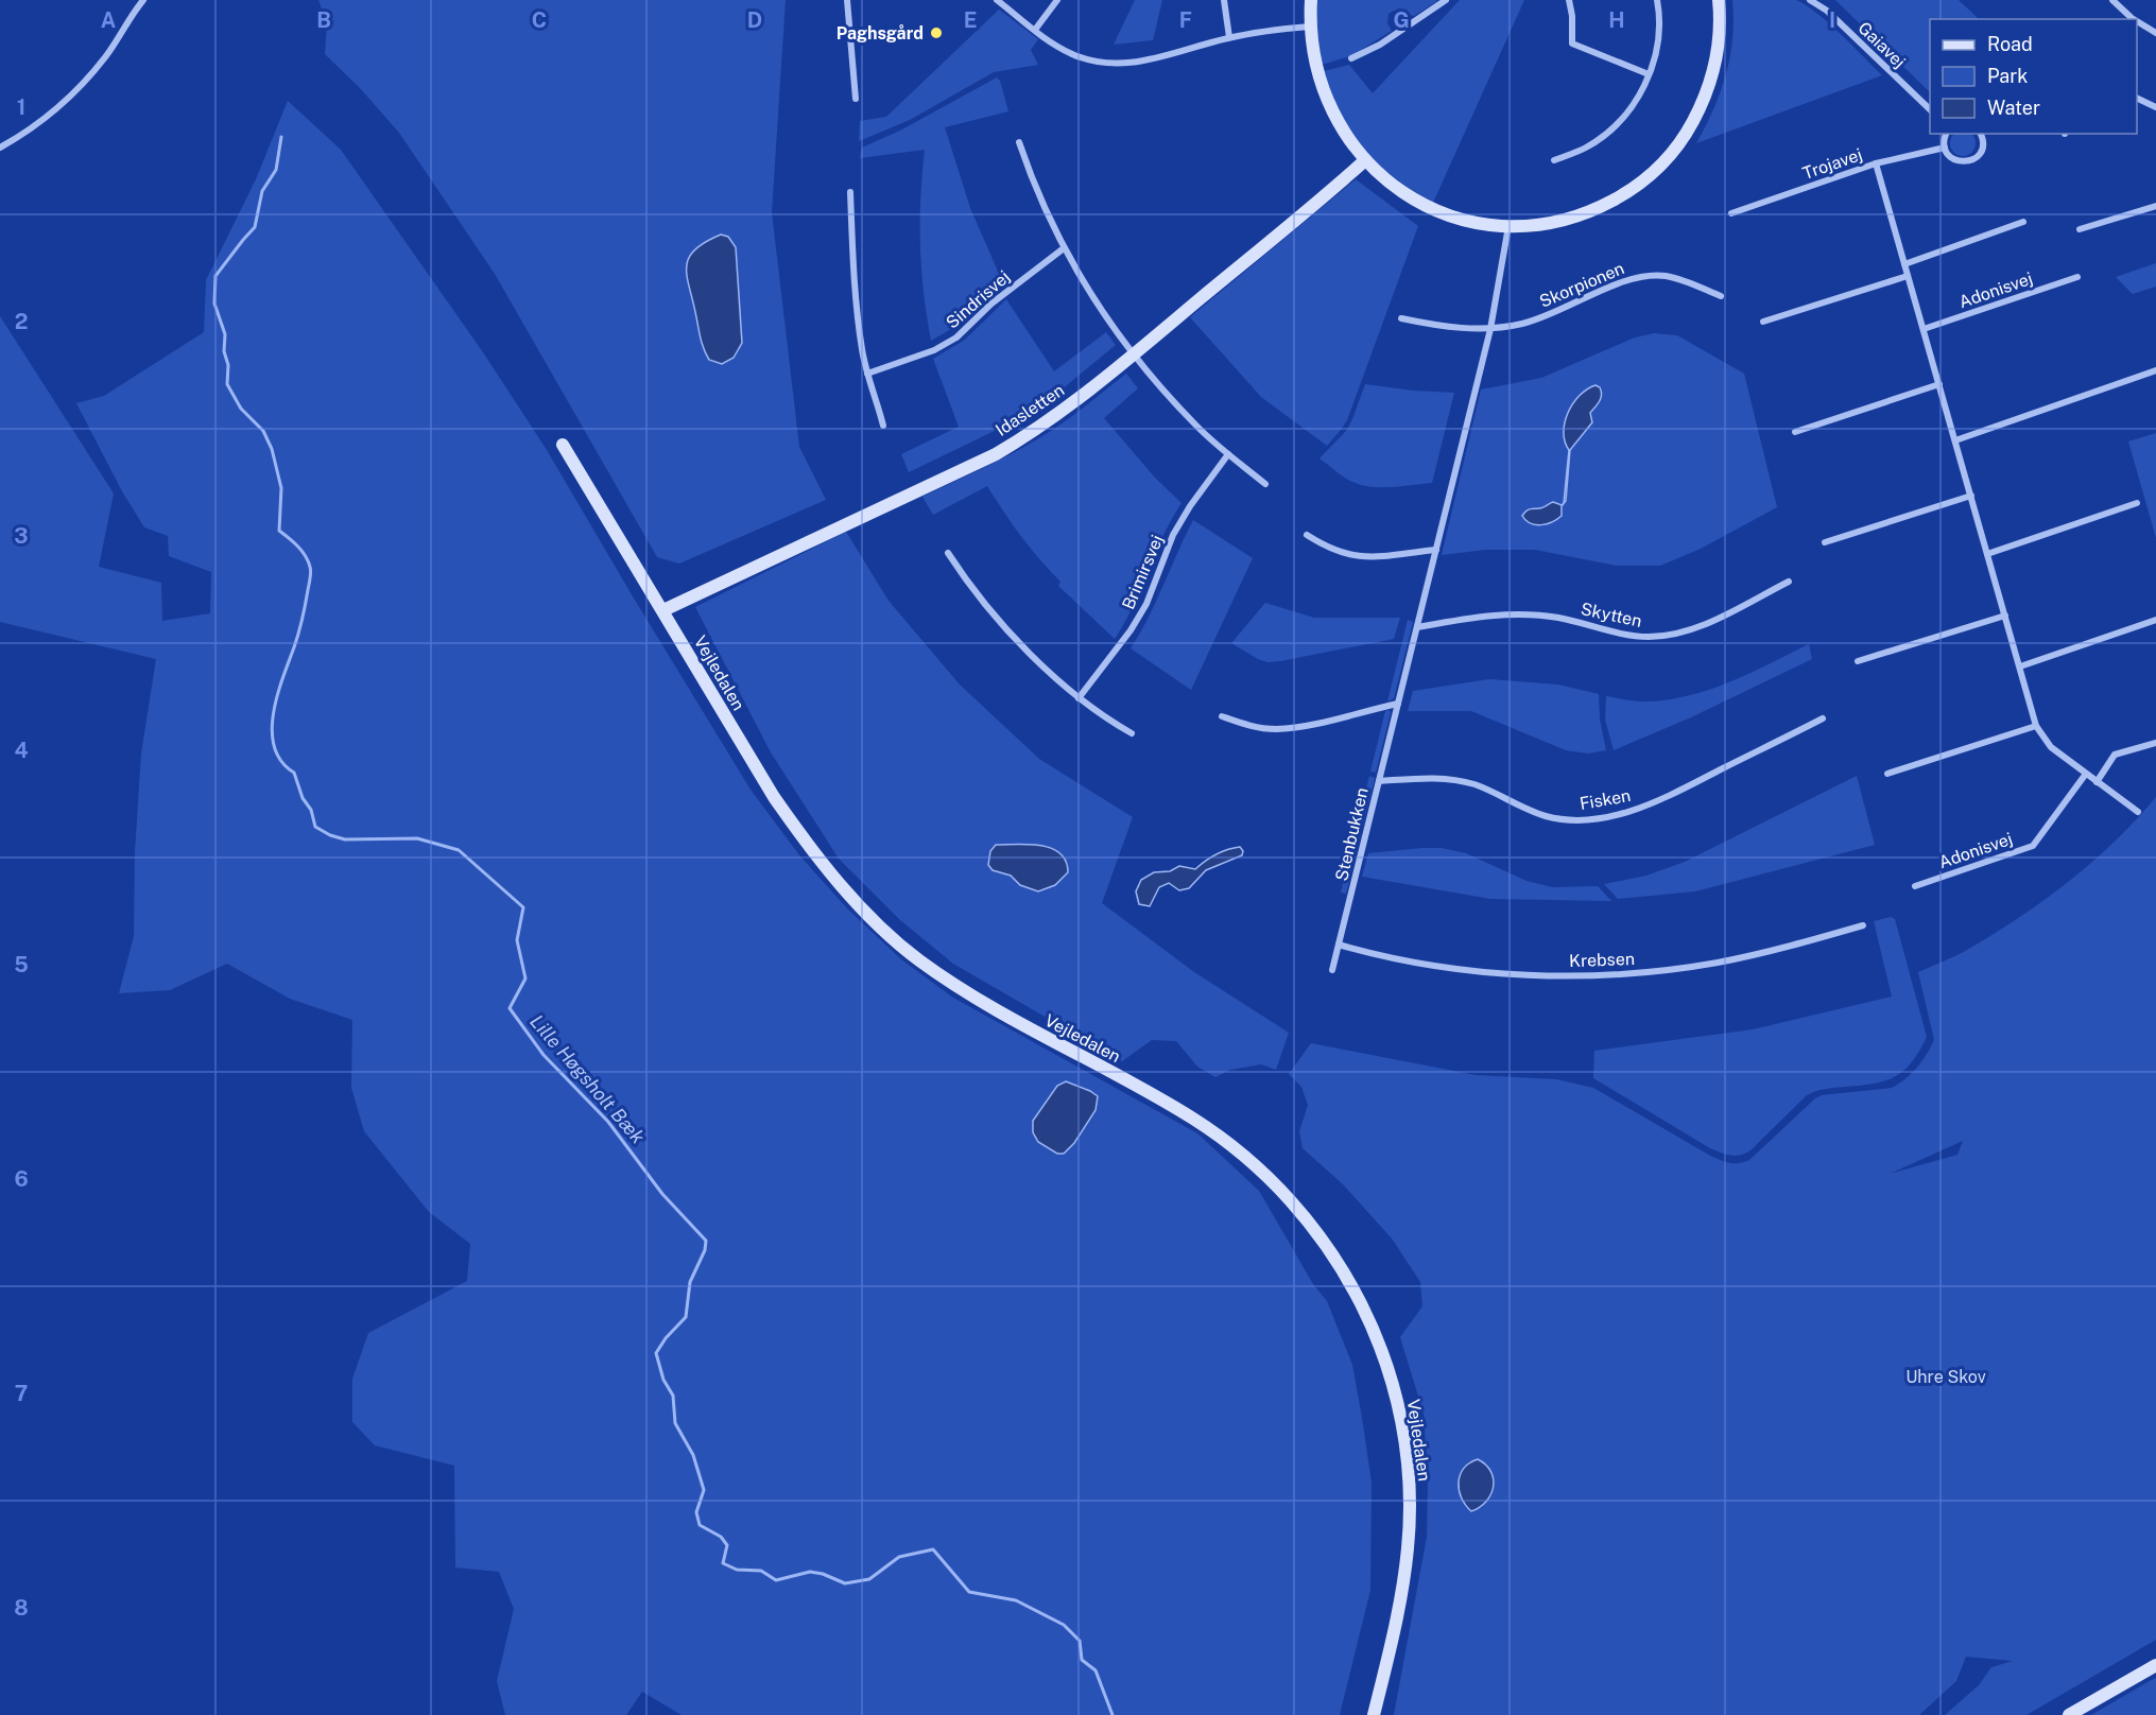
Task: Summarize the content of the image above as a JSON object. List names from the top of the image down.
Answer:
{
  "streets": {
    "street": [
      "Gaiavej",
      "Trojavej",
      "Skorpionen",
      "Adonisvej",
      "Sindrisvej",
      "Idasletten",
      "Brimirsvej",
      "Skytten",
      "Vejledalen",
      "Fisken",
      "Stenbukken",
      "Krebsen"
    ]
  },
  "crossings": [
    ["Skorpionen", "Stenbukken"],
    ["Idasletten", "Vejledalen"],
    ["Skytten", "Stenbukken"],
    ["Fisken", "Stenbukken"],
    ["Stenbukken", "Krebsen"]
  ],
  "water": ["Lille Høgsholt Bæk"],
  "parks": ["Uhre Skov"],
  "places": ["Paghsgård"],
  "legend": ["Road", "Park", "Water"],
  "grid": {
    "columns": [
      "A",
      "B",
      "C",
      "D",
      "E",
      "F",
      "G",
      "H",
      "I"
    ],
    "rows": [
      "1",
      "2",
      "3",
      "4",
      "5",
      "6",
      "7",
      "8"
    ]
  }
}
